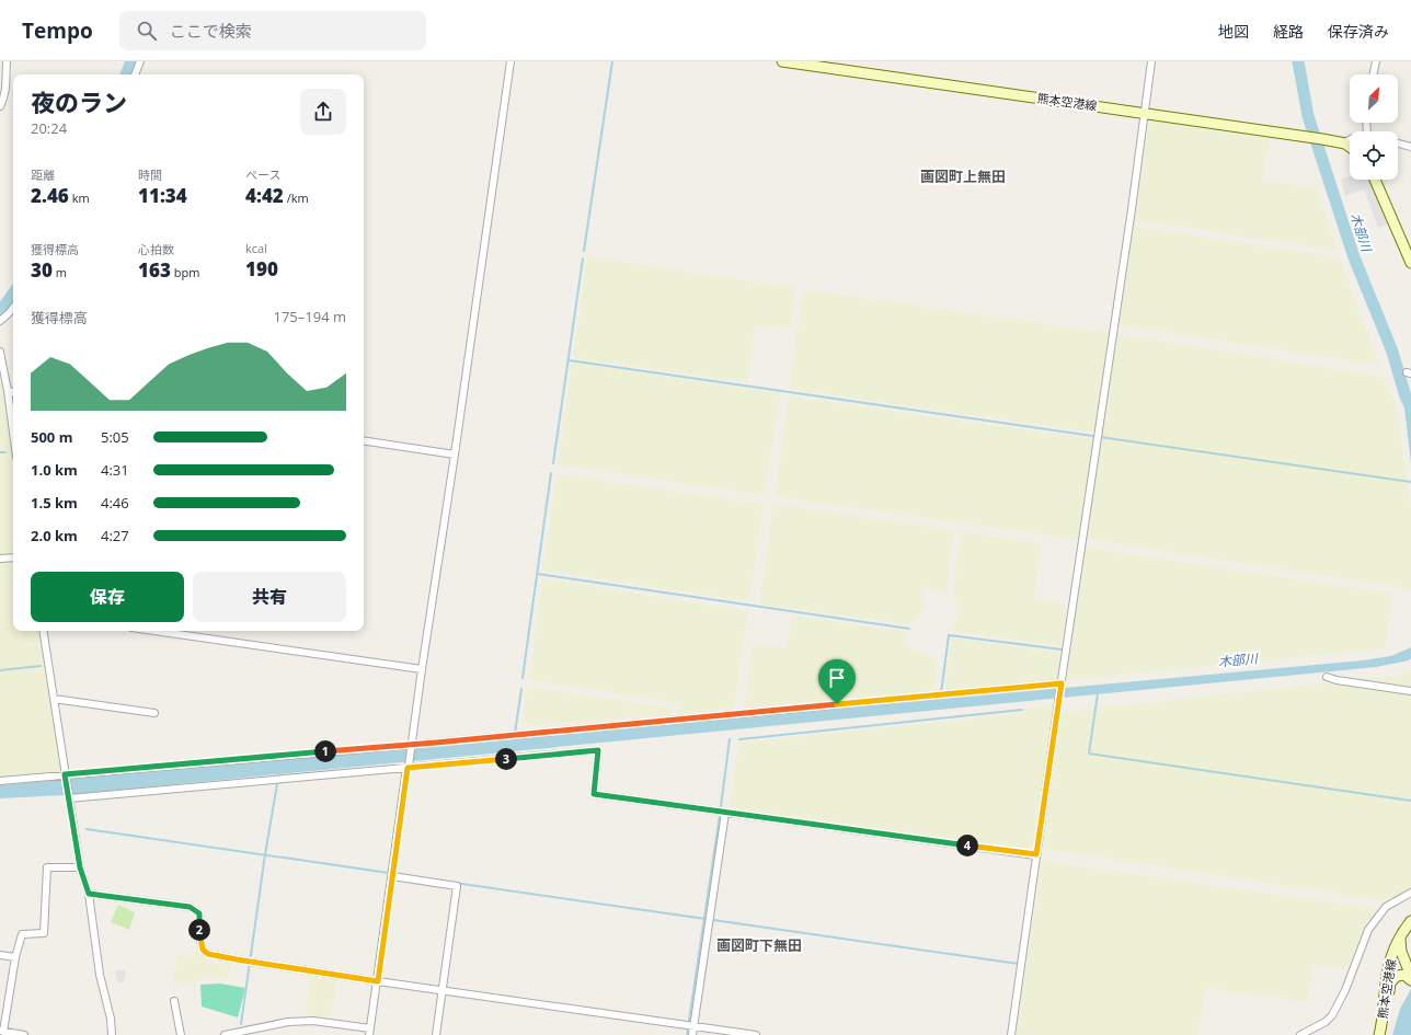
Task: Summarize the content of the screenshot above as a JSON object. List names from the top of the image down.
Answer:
{
  "streets": {
    "main road": ["熊本空港線"]
  },
  "districts": ["画図町上無田", "画図町下無田"],
  "water": ["木部川"],
  "north": "top right",
  "page": {
    "header": "Tempo",
    "search": "ここで検索",
    "nav": ["地図", "経路", "保存済み"],
    "heading": ["夜のラン", "20:24"],
    "stats": [
      ["距離", "2.46 km"],
      ["時間", "11:34"],
      ["ペース", "4:42 /km"],
      ["獲得標高", "30 m"],
      ["心拍数", "163 bpm"],
      ["kcal", "190"]
    ],
    "chart": ["獲得標高", "175–194 m"],
    "list": [
      {
        "name": "500 m",
        "note": "5:05"
      },
      {
        "name": "1.0 km",
        "note": "4:31"
      },
      {
        "name": "1.5 km",
        "note": "4:46"
      },
      {
        "name": "2.0 km",
        "note": "4:27"
      }
    ],
    "buttons": ["保存", "共有"],
    "pins": [
      "1",
      "3",
      "4",
      "2"
    ]
  }
}
